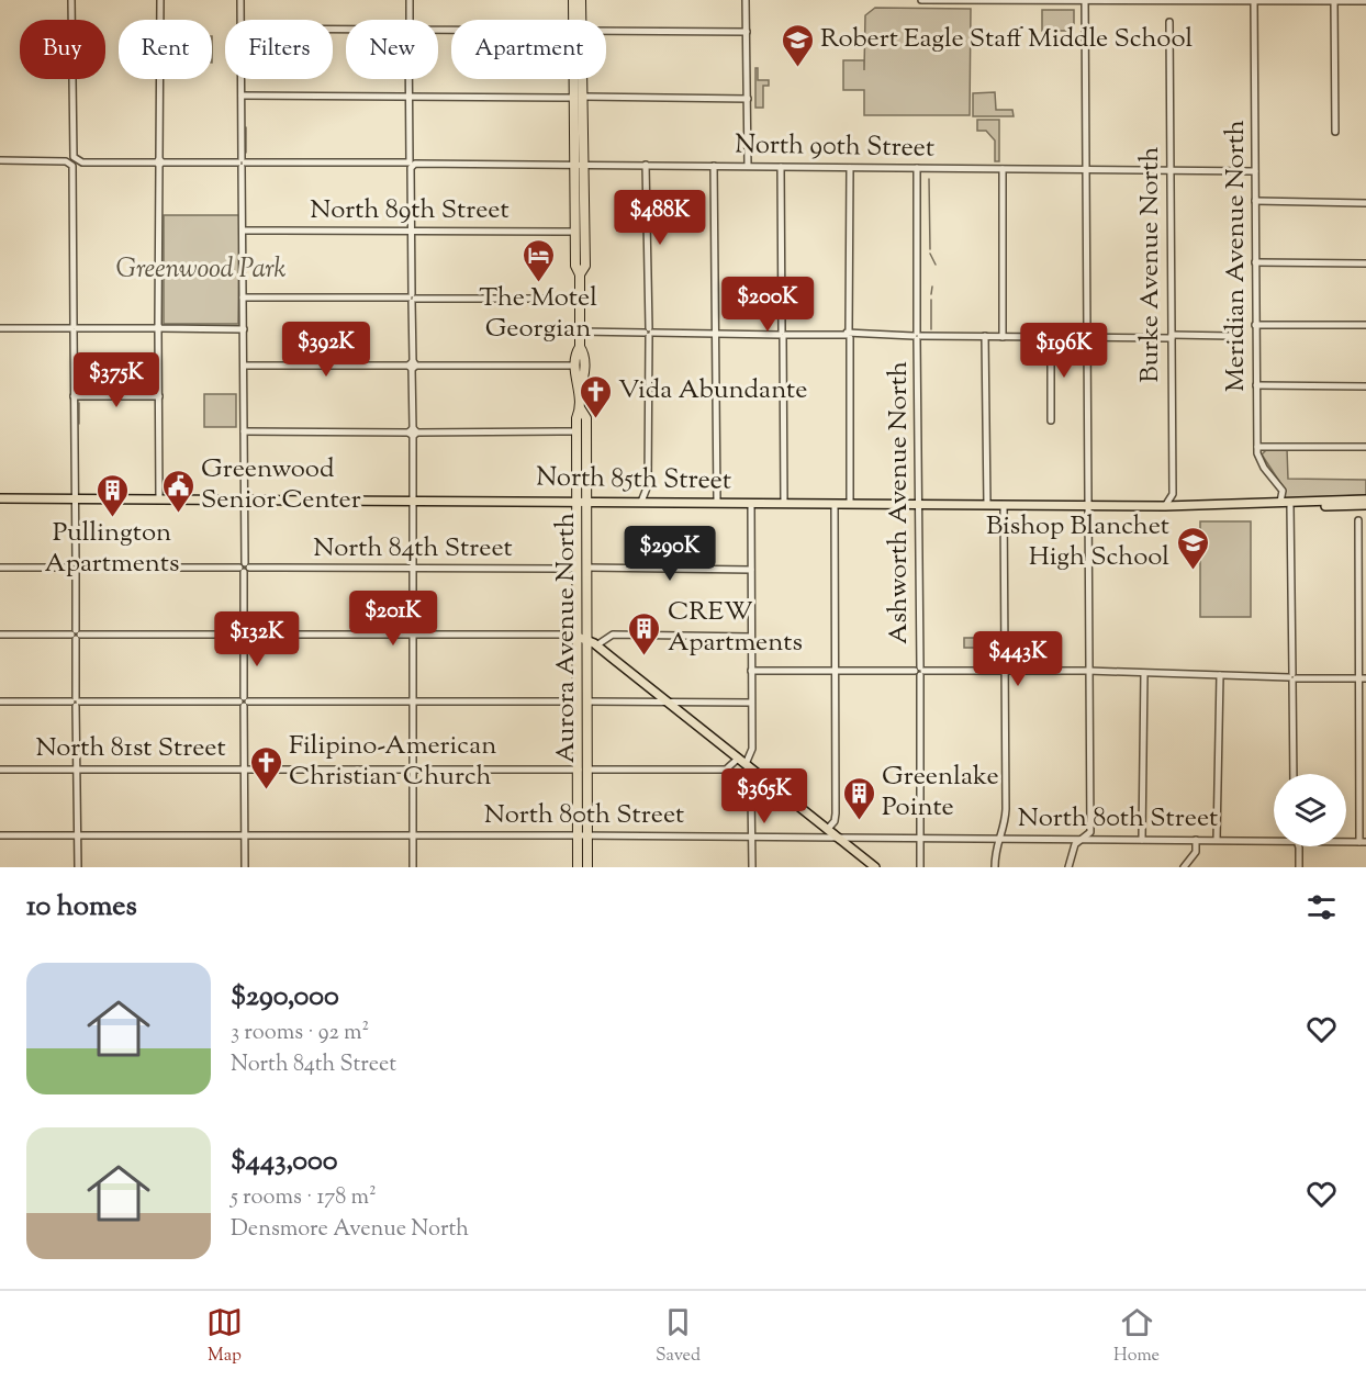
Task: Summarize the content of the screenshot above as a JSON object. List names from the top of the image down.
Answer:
{
  "streets": {
    "highway": ["Aurora Avenue North"],
    "main road": ["North 85th Street"],
    "street": [
      "North 90th Street",
      "North 89th Street",
      "Meridian Avenue North",
      "Burke Avenue North",
      "Ashworth Avenue North",
      "North 84th Street",
      "North 81st Street",
      "North 80th Street"
    ]
  },
  "crossings": [
    ["North 90th Street", "Meridian Avenue North"],
    ["North 90th Street", "Burke Avenue North"],
    ["North 90th Street", "Ashworth Avenue North"],
    ["North 90th Street", "Aurora Avenue North"],
    ["North 89th Street", "Aurora Avenue North"],
    ["Meridian Avenue North", "North 85th Street"],
    ["Burke Avenue North", "North 85th Street"],
    ["North 85th Street", "Ashworth Avenue North"],
    ["North 85th Street", "Aurora Avenue North"],
    ["Ashworth Avenue North", "North 80th Street"],
    ["North 84th Street", "Aurora Avenue North"],
    ["Aurora Avenue North", "North 81st Street"],
    ["Aurora Avenue North", "North 80th Street"]
  ],
  "parks": ["Greenwood Park"],
  "places": {
    "school or university": ["Robert Eagle Staff Middle School", "Bishop Blanchet High School"],
    "hotel": ["The Motel Georgian"],
    "church": ["Vida Abundante", "Filipino-American Christian Church"],
    "public building": ["Greenwood Senior Center"],
    "building": ["Pullington Apartments", "CREW Apartments", "Greenlake Pointe"]
  },
  "page": {
    "chip": [
      "Buy",
      "Rent",
      "Filters",
      "New",
      "Apartment"
    ],
    "price": [
      "$488K",
      "$200K",
      "$392K",
      "$196K",
      "$375K",
      "$290K",
      "$201K",
      "$132K",
      "$443K",
      "$365K"
    ],
    "heading": "10 homes",
    "list": [
      {
        "name": "$290,000",
        "note": "3 rooms · 92 m² · North 84th Street"
      },
      {
        "name": "$443,000",
        "note": "5 rooms · 178 m² · Densmore Avenue North"
      }
    ],
    "tabs": ["Map", "Saved", "Home"]
  }
}
